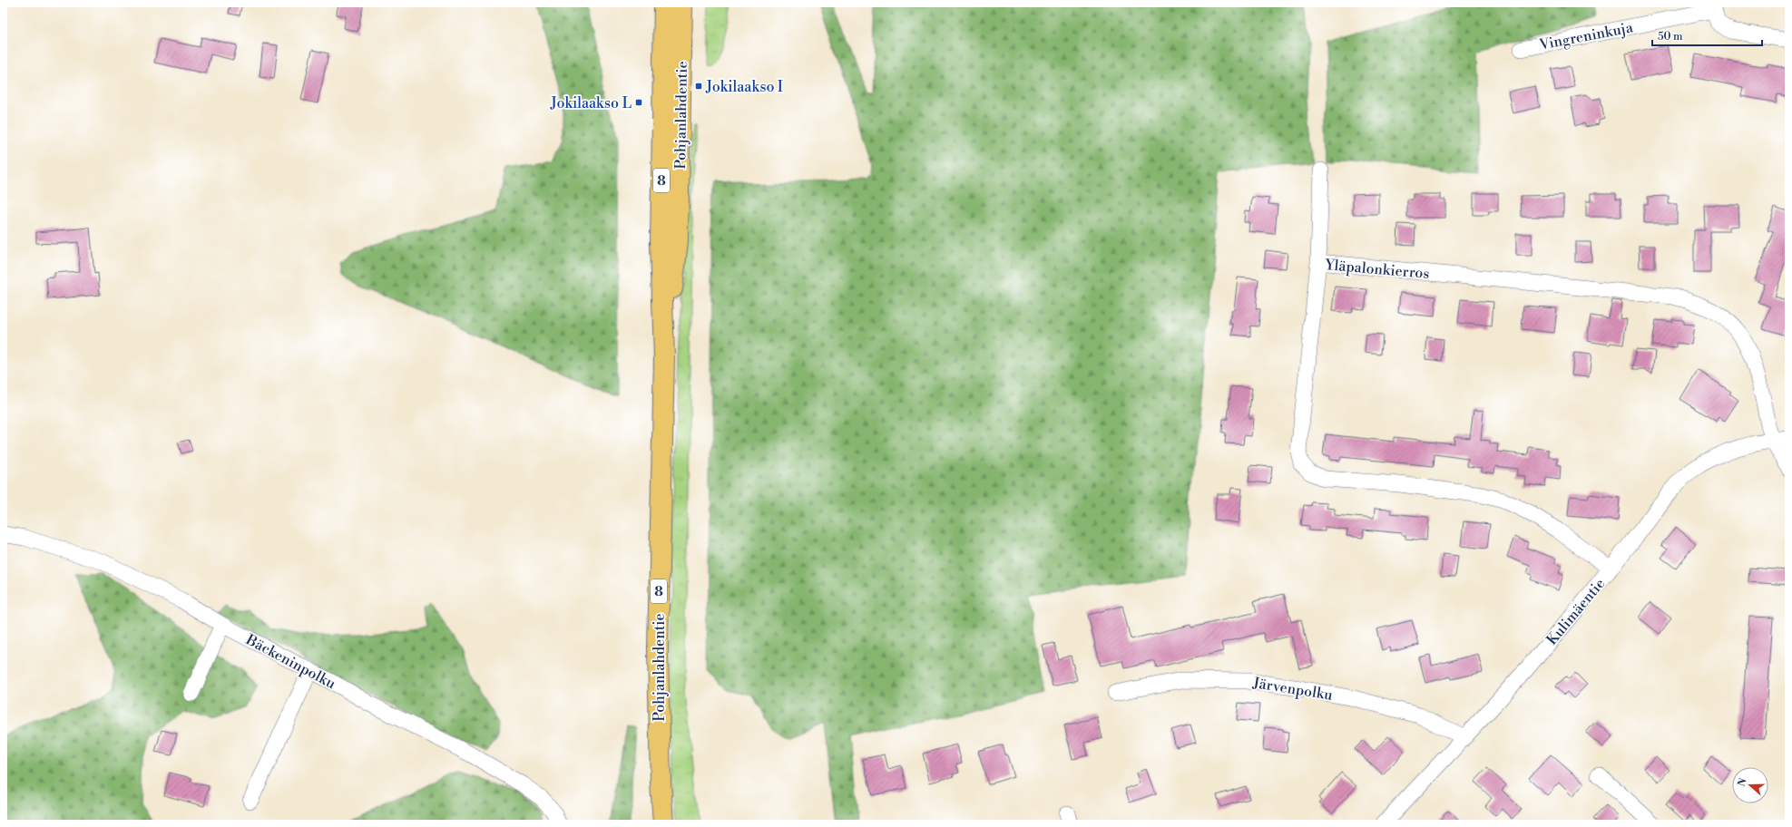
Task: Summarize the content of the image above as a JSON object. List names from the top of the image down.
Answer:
{
  "streets": {
    "highway": ["Pohjanlahdentie", "8"],
    "street": [
      "Vingreninkuja",
      "Yläpalonkierros",
      "Kulimäentie",
      "Bäckeninpolku",
      "Järvenpolku"
    ]
  },
  "crossings": [
    ["Yläpalonkierros", "Kulimäentie"],
    ["Kulimäentie", "Järvenpolku"]
  ],
  "places": {
    "transit": ["Jokilaakso I", "Jokilaakso L"]
  },
  "scale_bar": "50 m",
  "north": "left"
}
